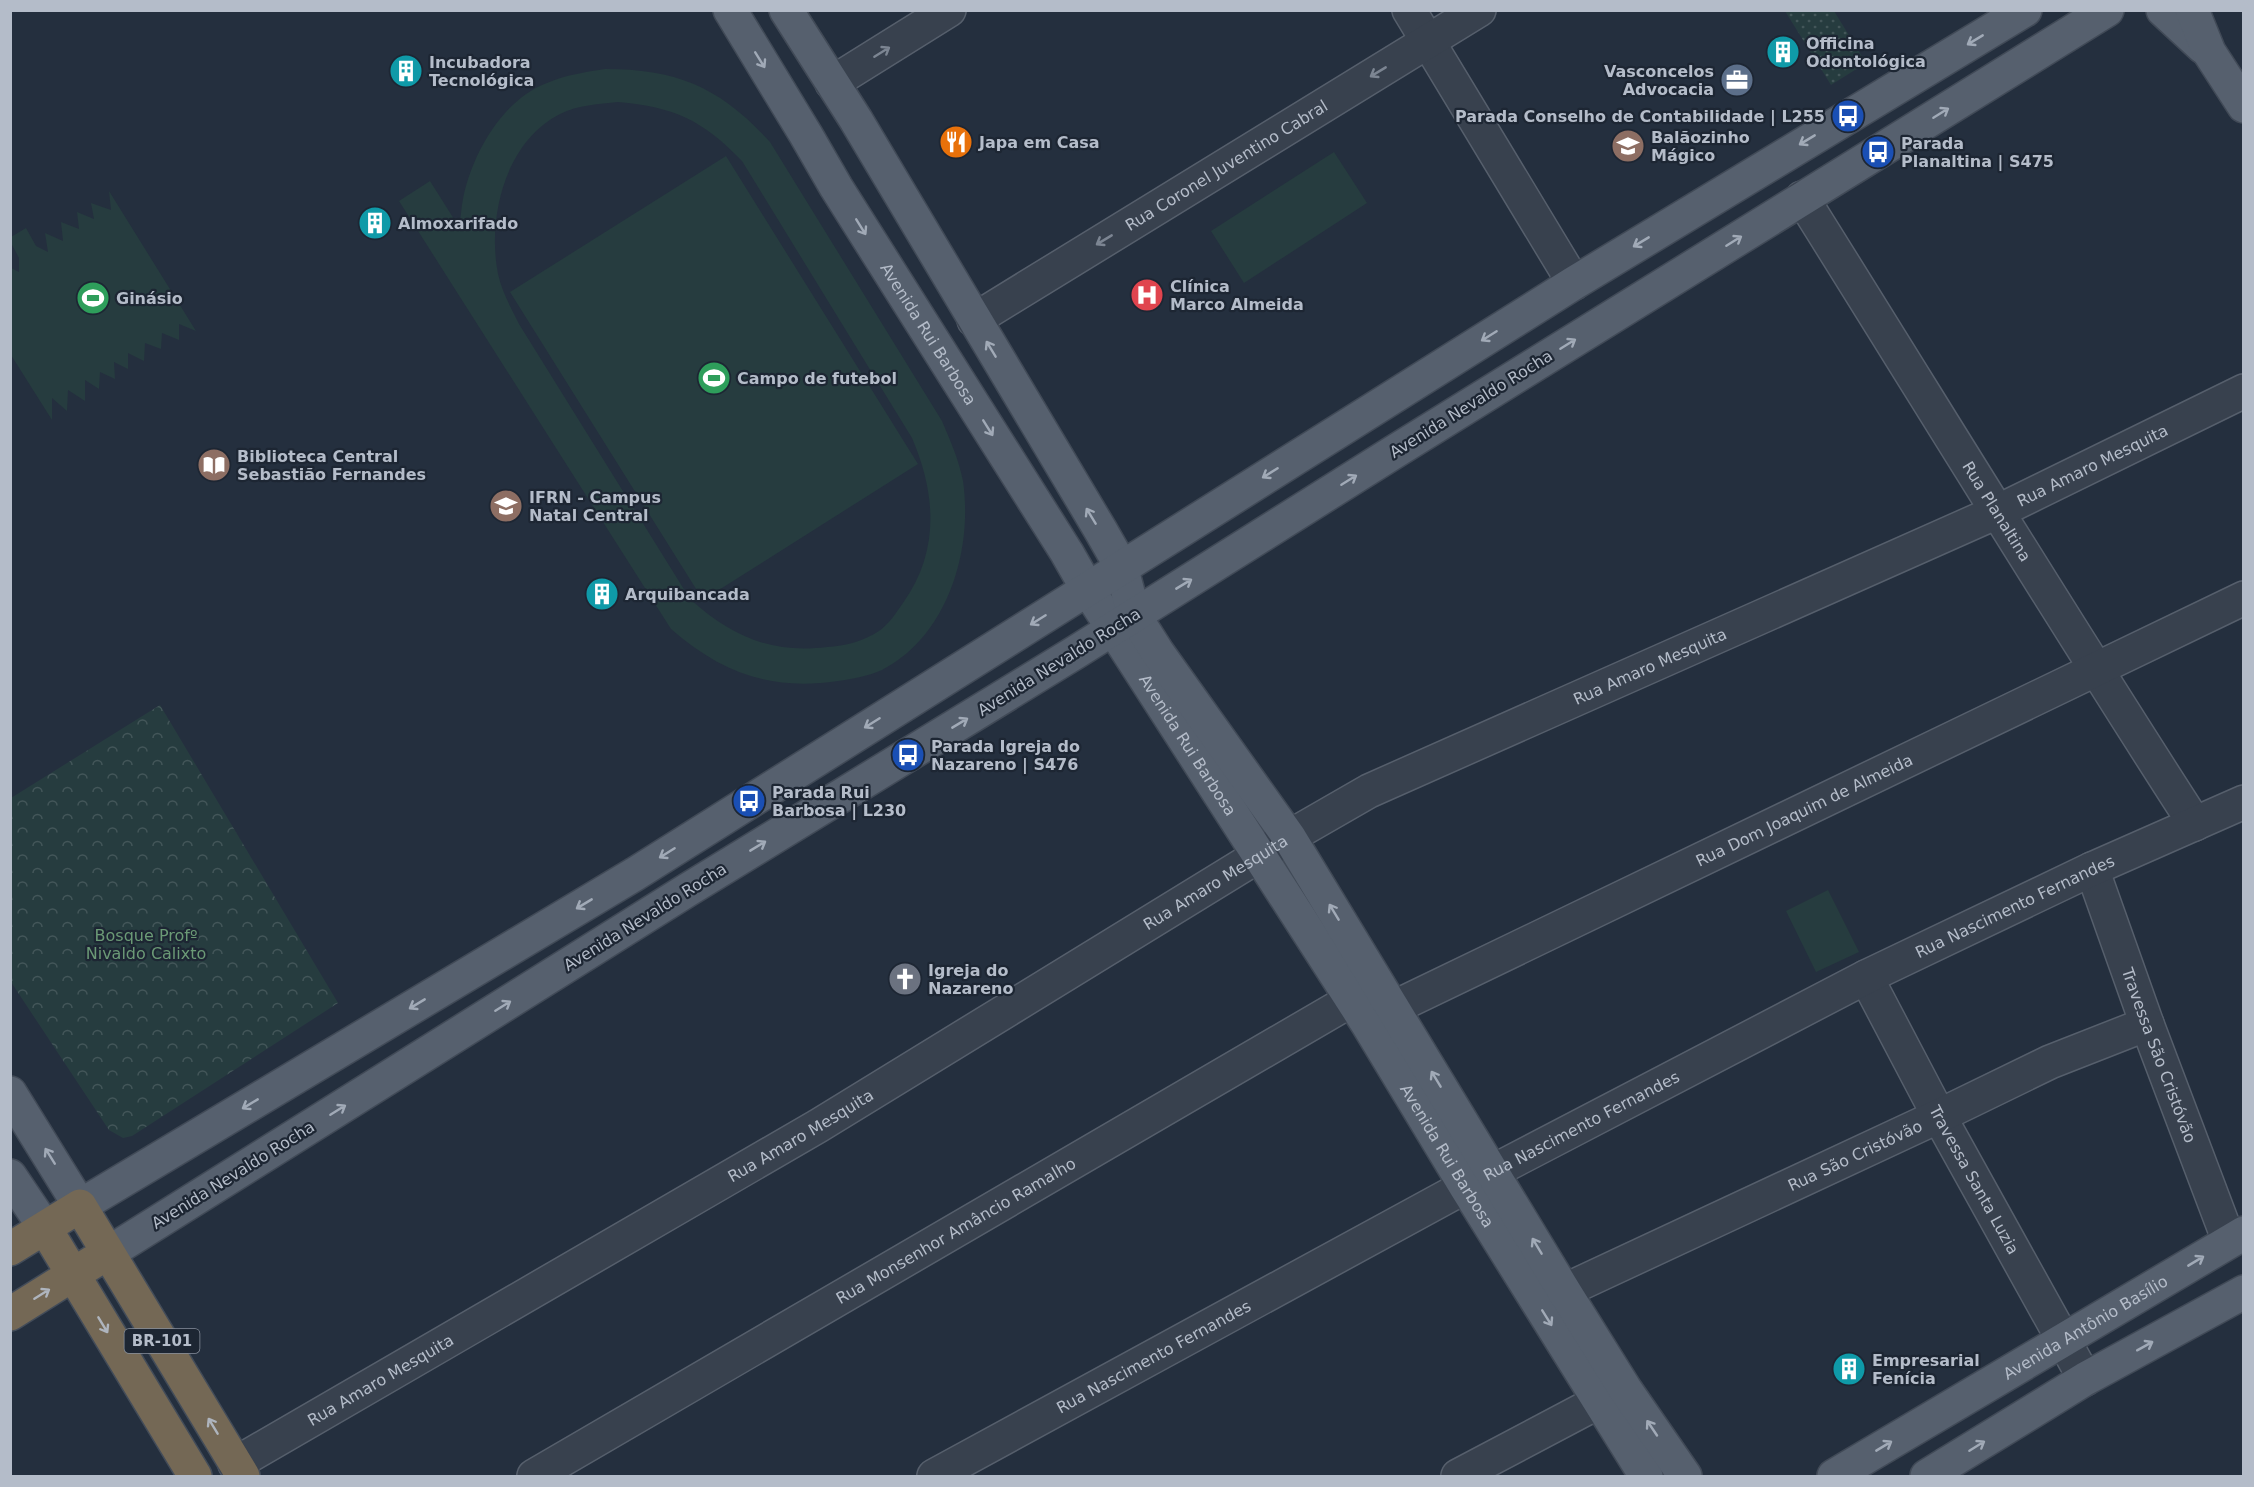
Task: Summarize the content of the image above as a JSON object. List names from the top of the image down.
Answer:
{
  "streets": {
    "highway": ["Avenida Nevaldo Rocha", "BR-101"],
    "main road": ["Avenida Rui Barbosa", "Avenida Antônio Basílio"],
    "street": [
      "Rua Coronel Juventino Cabral",
      "Rua Amaro Mesquita",
      "Rua Planaltina",
      "Rua Dom Joaquim de Almeida",
      "Rua Nascimento Fernandes",
      "Travessa São Cristóvão",
      "Rua São Cristóvão",
      "Travessa Santa Luzia",
      "Rua Monsenhor Amâncio Ramalho"
    ]
  },
  "crossings": [
    ["Rua Coronel Juventino Cabral", "Avenida Rui Barbosa"],
    ["Avenida Rui Barbosa", "Avenida Nevaldo Rocha"],
    ["Avenida Rui Barbosa", "Rua Amaro Mesquita"],
    ["Avenida Rui Barbosa", "Rua Dom Joaquim de Almeida"],
    ["Avenida Rui Barbosa", "Rua Nascimento Fernandes"],
    ["Avenida Rui Barbosa", "Rua São Cristóvão"],
    ["Avenida Rui Barbosa", "Rua Monsenhor Amâncio Ramalho"],
    ["Avenida Nevaldo Rocha", "Rua Planaltina"],
    ["Avenida Nevaldo Rocha", "BR-101"],
    ["Rua Amaro Mesquita", "Rua Planaltina"],
    ["Rua Amaro Mesquita", "BR-101"],
    ["Rua Planaltina", "Rua Dom Joaquim de Almeida"],
    ["Rua Planaltina", "Rua Nascimento Fernandes"],
    ["Rua Dom Joaquim de Almeida", "Rua Monsenhor Amâncio Ramalho"],
    ["Rua Nascimento Fernandes", "Travessa São Cristóvão"],
    ["Rua Nascimento Fernandes", "Travessa Santa Luzia"],
    ["Travessa São Cristóvão", "Rua São Cristóvão"],
    ["Travessa São Cristóvão", "Avenida Antônio Basílio"],
    ["Rua São Cristóvão", "Travessa Santa Luzia"],
    ["Travessa Santa Luzia", "Avenida Antônio Basílio"]
  ],
  "one_way": ["Rua Coronel Juventino Cabral"],
  "parks": ["Bosque Profº Nivaldo Calixto"],
  "places": {
    "building": [
      "Officina Odontológica",
      "Incubadora Tecnológica",
      "Almoxarifado",
      "Arquibancada",
      "Empresarial Fenícia"
    ],
    "office": ["Vasconcelos Advocacia"],
    "bus stop": [
      "Parada Conselho de Contabilidade | L255",
      "Parada Planaltina | S475",
      "Parada Igreja do Nazareno | S476",
      "Parada Rui Barbosa | L230"
    ],
    "restaurant": ["Japa em Casa"],
    "school or university": ["Balãozinho Mágico", "IFRN - Campus Natal Central"],
    "hospital": ["Clínica Marco Almeida"],
    "sports": ["Ginásio", "Campo de futebol"],
    "library": ["Biblioteca Central Sebastião Fernandes"],
    "church": ["Igreja do Nazareno"]
  }
}
